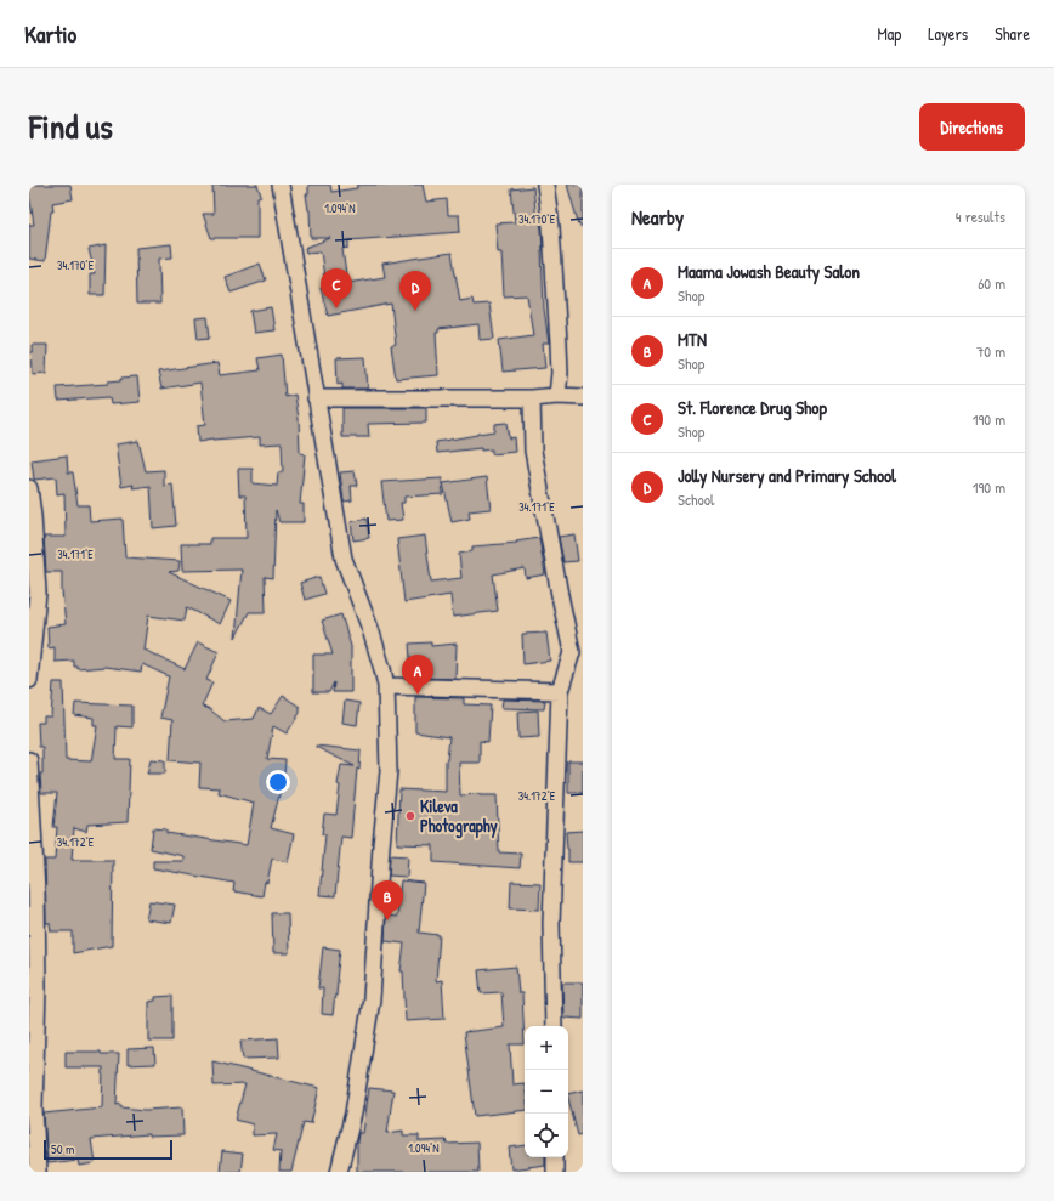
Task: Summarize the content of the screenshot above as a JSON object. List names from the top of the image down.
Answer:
{
  "places": ["Kileva Photography"],
  "scale_bar": "50 m",
  "page": {
    "header": "Kartio",
    "nav": ["Map", "Layers", "Share"],
    "title": "Find us",
    "buttons": "Directions",
    "heading": ["Nearby", "4 results"],
    "list": [
      {
        "mark": "A",
        "name": "Maama Jowash Beauty Salon",
        "note": "Shop",
        "value": "60 m"
      },
      {
        "mark": "B",
        "name": "MTN",
        "note": "Shop",
        "value": "70 m"
      },
      {
        "mark": "C",
        "name": "St. Florence Drug Shop",
        "note": "Shop",
        "value": "190 m"
      },
      {
        "mark": "D",
        "name": "Jolly Nursery and Primary School",
        "note": "School",
        "value": "190 m"
      }
    ],
    "pins": [
      "C",
      "D",
      "A",
      "B"
    ],
    "map_buttons": ["+", "−"],
    "scale": "50 m"
  },
  "coordinates": [
    "1.094°N",
    "34.170°E",
    "34.171°E",
    "34.172°E"
  ]
}
